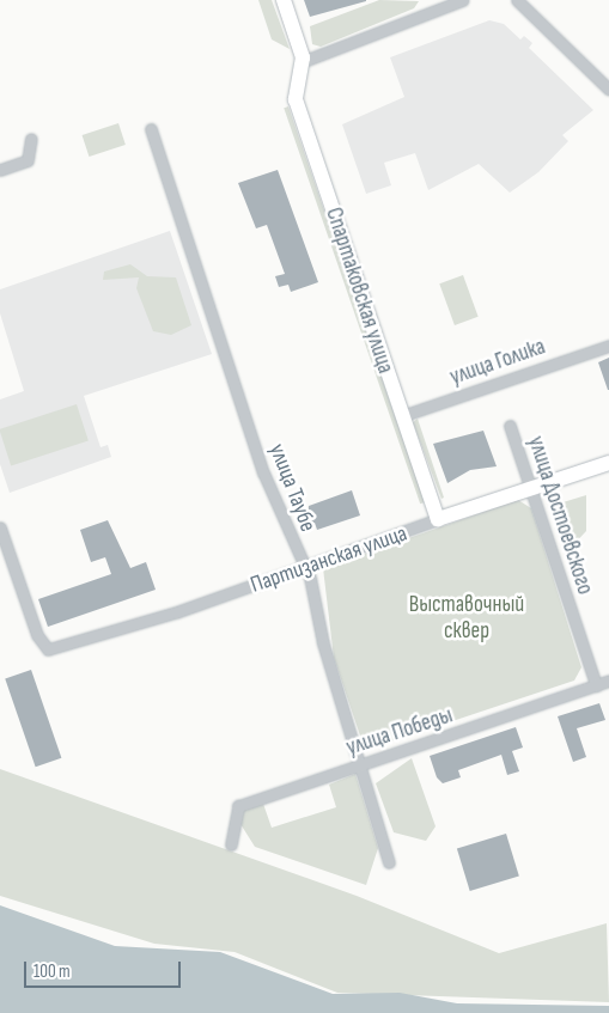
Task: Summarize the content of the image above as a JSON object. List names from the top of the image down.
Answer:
{
  "streets": {
    "street": [
      "Спартаковская улица",
      "улица Голика",
      "улица Таубе",
      "улица Достоевского",
      "Партизанская улица",
      "улица Победы"
    ]
  },
  "crossings": [
    ["Спартаковская улица", "улица Голика"],
    ["Спартаковская улица", "Партизанская улица"],
    ["улица Таубе", "Партизанская улица"],
    ["улица Таубе", "улица Победы"],
    ["улица Достоевского", "Партизанская улица"],
    ["улица Достоевского", "улица Победы"]
  ],
  "parks": ["Выставочный сквер"],
  "scale_bar": "100 m"
}
